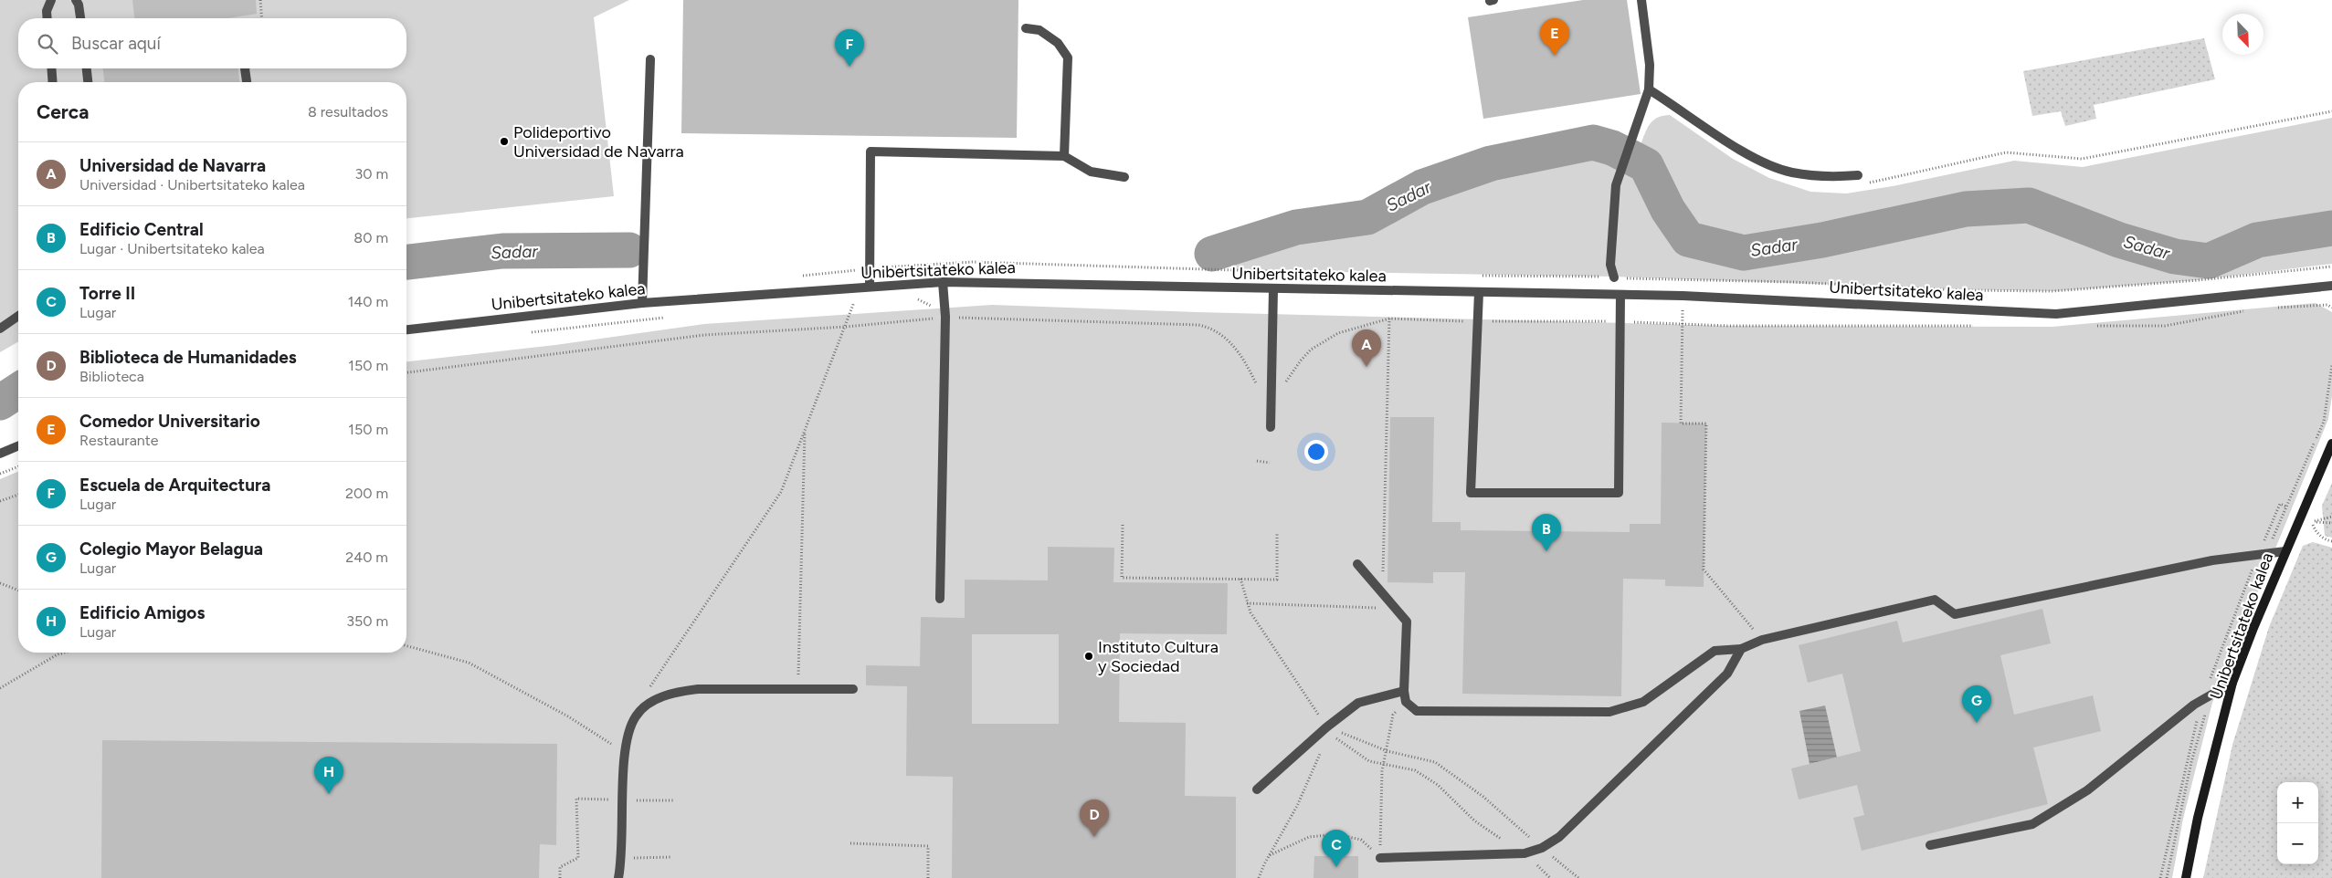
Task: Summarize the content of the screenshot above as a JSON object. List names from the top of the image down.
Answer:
{
  "streets": {
    "main road": ["Unibertsitateko kalea"]
  },
  "water": ["Sadar"],
  "places": ["Polideportivo Universidad de Navarra", "Instituto Cultura y Sociedad"],
  "north": "bottom right",
  "page": {
    "pins": [
      "E",
      "F",
      "A",
      "B",
      "G",
      "H",
      "D",
      "C"
    ],
    "search": "Buscar aquí",
    "heading": ["Cerca", "8 resultados"],
    "list": [
      {
        "mark": "A",
        "name": "Universidad de Navarra",
        "note": "Universidad · Unibertsitateko kalea",
        "value": "30 m"
      },
      {
        "mark": "B",
        "name": "Edificio Central",
        "note": "Lugar · Unibertsitateko kalea",
        "value": "80 m"
      },
      {
        "mark": "C",
        "name": "Torre II",
        "note": "Lugar",
        "value": "140 m"
      },
      {
        "mark": "D",
        "name": "Biblioteca de Humanidades",
        "note": "Biblioteca",
        "value": "150 m"
      },
      {
        "mark": "E",
        "name": "Comedor Universitario",
        "note": "Restaurante",
        "value": "150 m"
      },
      {
        "mark": "F",
        "name": "Escuela de Arquitectura",
        "note": "Lugar",
        "value": "200 m"
      },
      {
        "mark": "G",
        "name": "Colegio Mayor Belagua",
        "note": "Lugar",
        "value": "240 m"
      },
      {
        "mark": "H",
        "name": "Edificio Amigos",
        "note": "Lugar",
        "value": "350 m"
      }
    ],
    "map_buttons": ["+", "−"]
  }
}
